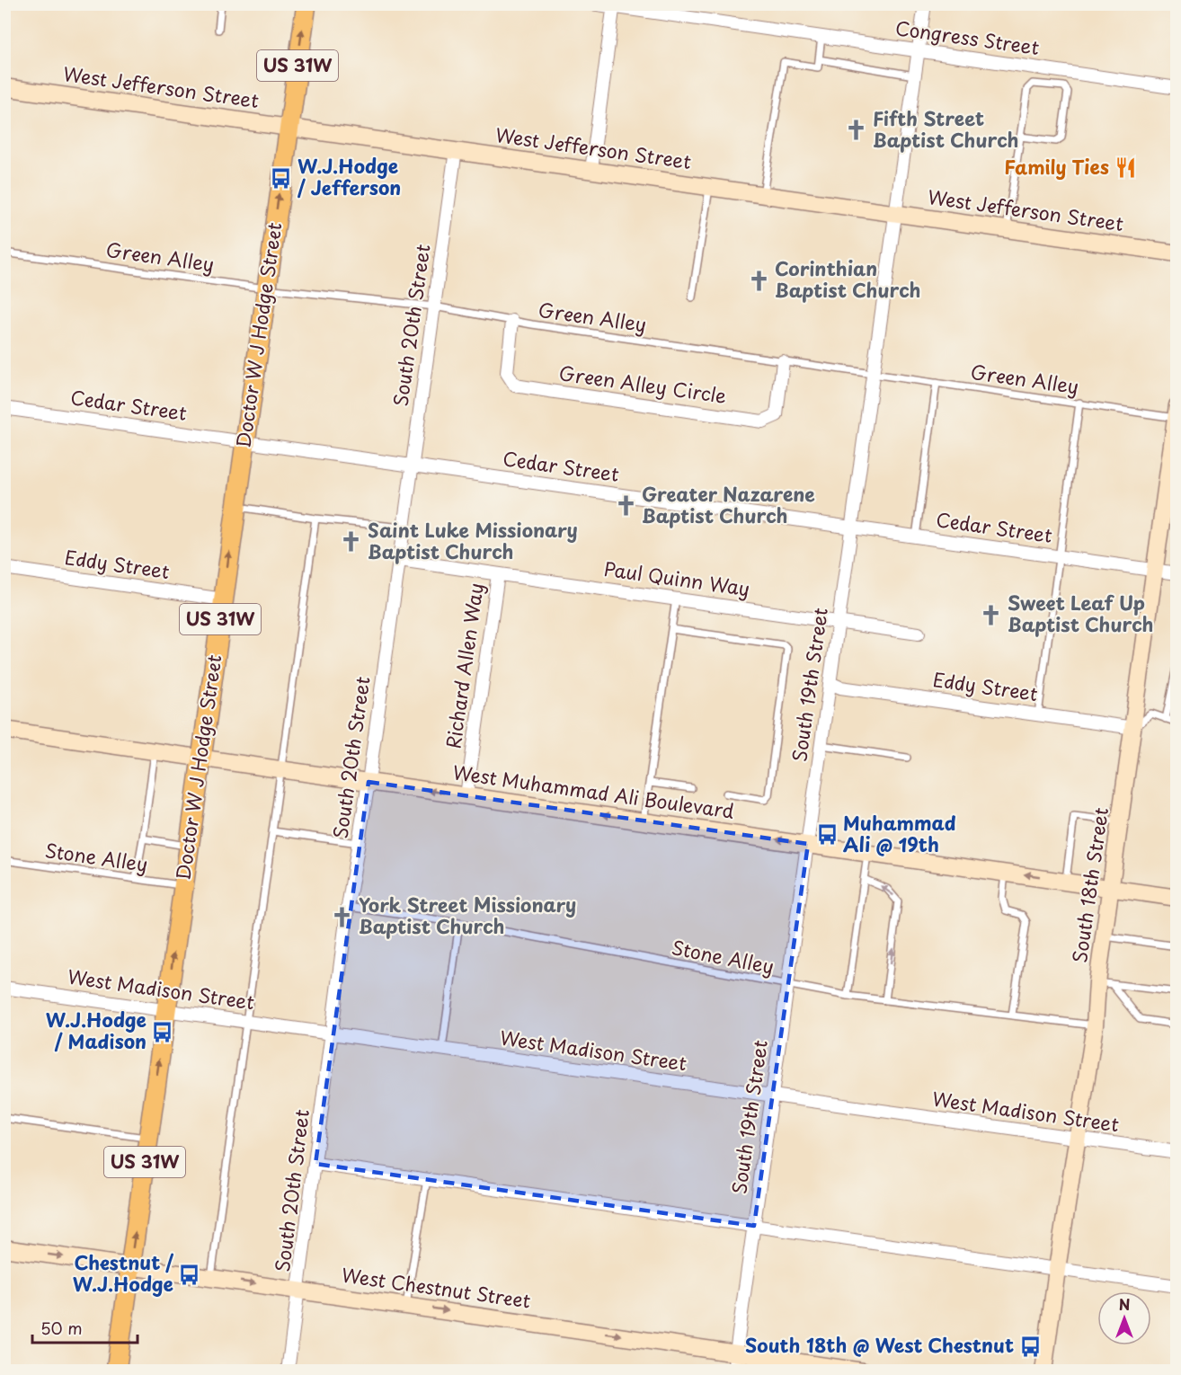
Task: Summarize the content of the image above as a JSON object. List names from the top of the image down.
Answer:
{
  "streets": {
    "main road": ["US 31W", "Doctor W J Hodge Street"],
    "street": [
      "Congress Street",
      "West Jefferson Street",
      "South 20th Street",
      "Green Alley Circle",
      "Cedar Street",
      "Eddy Street",
      "Paul Quinn Way",
      "Richard Allen Way",
      "South 19th Street",
      "West Muhammad Ali Boulevard",
      "South 18th Street",
      "West Madison Street",
      "West Chestnut Street"
    ],
    "lane": ["Green Alley", "Stone Alley"]
  },
  "crossings": [
    ["Congress Street", "South 19th Street"],
    ["West Jefferson Street", "South 20th Street"],
    ["West Jefferson Street", "Doctor W J Hodge Street"],
    ["West Jefferson Street", "South 19th Street"],
    ["Green Alley", "South 20th Street"],
    ["Green Alley", "Doctor W J Hodge Street"],
    ["Green Alley", "Green Alley Circle"],
    ["Green Alley", "South 19th Street"],
    ["Green Alley", "South 18th Street"],
    ["South 20th Street", "Cedar Street"],
    ["South 20th Street", "Paul Quinn Way"],
    ["South 20th Street", "West Muhammad Ali Boulevard"],
    ["South 20th Street", "Stone Alley"],
    ["South 20th Street", "West Madison Street"],
    ["South 20th Street", "West Chestnut Street"],
    ["Doctor W J Hodge Street", "Cedar Street"],
    ["Doctor W J Hodge Street", "Eddy Street"],
    ["Doctor W J Hodge Street", "West Muhammad Ali Boulevard"],
    ["Doctor W J Hodge Street", "Stone Alley"],
    ["Doctor W J Hodge Street", "West Madison Street"],
    ["Doctor W J Hodge Street", "West Chestnut Street"],
    ["Cedar Street", "South 19th Street"],
    ["Cedar Street", "South 18th Street"],
    ["Eddy Street", "South 19th Street"],
    ["Eddy Street", "South 18th Street"],
    ["Paul Quinn Way", "Richard Allen Way"],
    ["Paul Quinn Way", "South 19th Street"],
    ["Richard Allen Way", "West Muhammad Ali Boulevard"],
    ["South 19th Street", "West Muhammad Ali Boulevard"],
    ["South 19th Street", "Stone Alley"],
    ["South 19th Street", "West Madison Street"],
    ["South 19th Street", "West Chestnut Street"],
    ["West Muhammad Ali Boulevard", "South 18th Street"],
    ["Stone Alley", "South 18th Street"],
    ["South 18th Street", "West Madison Street"]
  ],
  "one_way": ["Doctor W J Hodge Street", "West Muhammad Ali Boulevard"],
  "places": {
    "church": [
      "Fifth Street Baptist Church",
      "Corinthian Baptist Church",
      "Greater Nazarene Baptist Church",
      "Saint Luke Missionary Baptist Church",
      "Sweet Leaf Up Baptist Church",
      "York Street Missionary Baptist Church"
    ],
    "restaurant": ["Family Ties"],
    "bus stop": [
      "W.J.Hodge / Jefferson",
      "Muhammad Ali @ 19th",
      "W.J.Hodge / Madison",
      "Chestnut / W.J.Hodge",
      "South 18th @ West Chestnut"
    ]
  },
  "scale_bar": "50 m",
  "north": "top"
}
